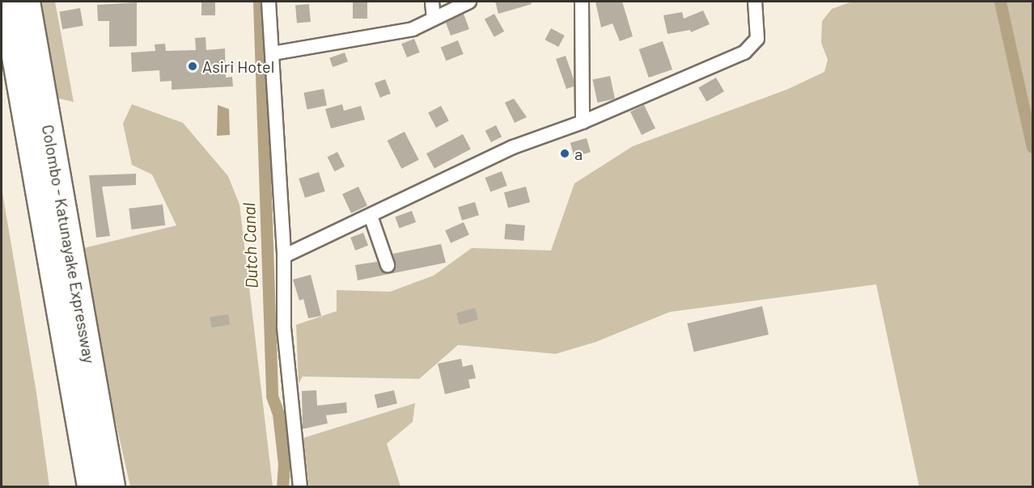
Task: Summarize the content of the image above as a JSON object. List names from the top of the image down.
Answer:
{
  "streets": {
    "highway": ["Colombo - Katunayake Expressway"]
  },
  "water": ["Dutch Canal"],
  "places": ["Asiri Hotel", "a"]
}
